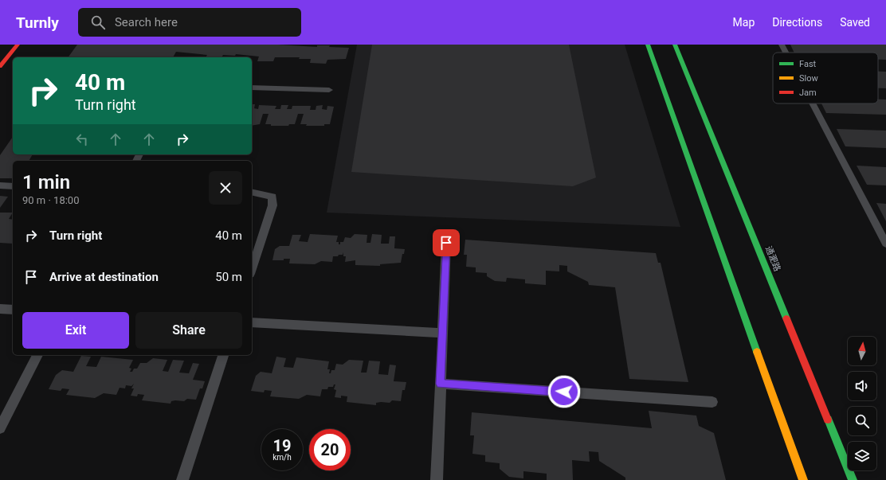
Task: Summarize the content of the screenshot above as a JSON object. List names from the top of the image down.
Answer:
{
  "streets": {
    "main road": ["通淝路"]
  },
  "legend": ["Fast", "Slow", "Jam"],
  "north": "top",
  "page": {
    "header": "Turnly",
    "search": "Search here",
    "nav": ["Map", "Directions", "Saved"],
    "turn": ["40 m", "Turn right"],
    "heading": ["1 min", "90 m · 18:00"],
    "list": [
      {
        "name": "Turn right",
        "value": "40 m"
      },
      {
        "name": "Arrive at destination",
        "value": "50 m"
      }
    ],
    "buttons": ["Exit", "Share"],
    "speed": "19 km/h",
    "limit": "20"
  }
}
